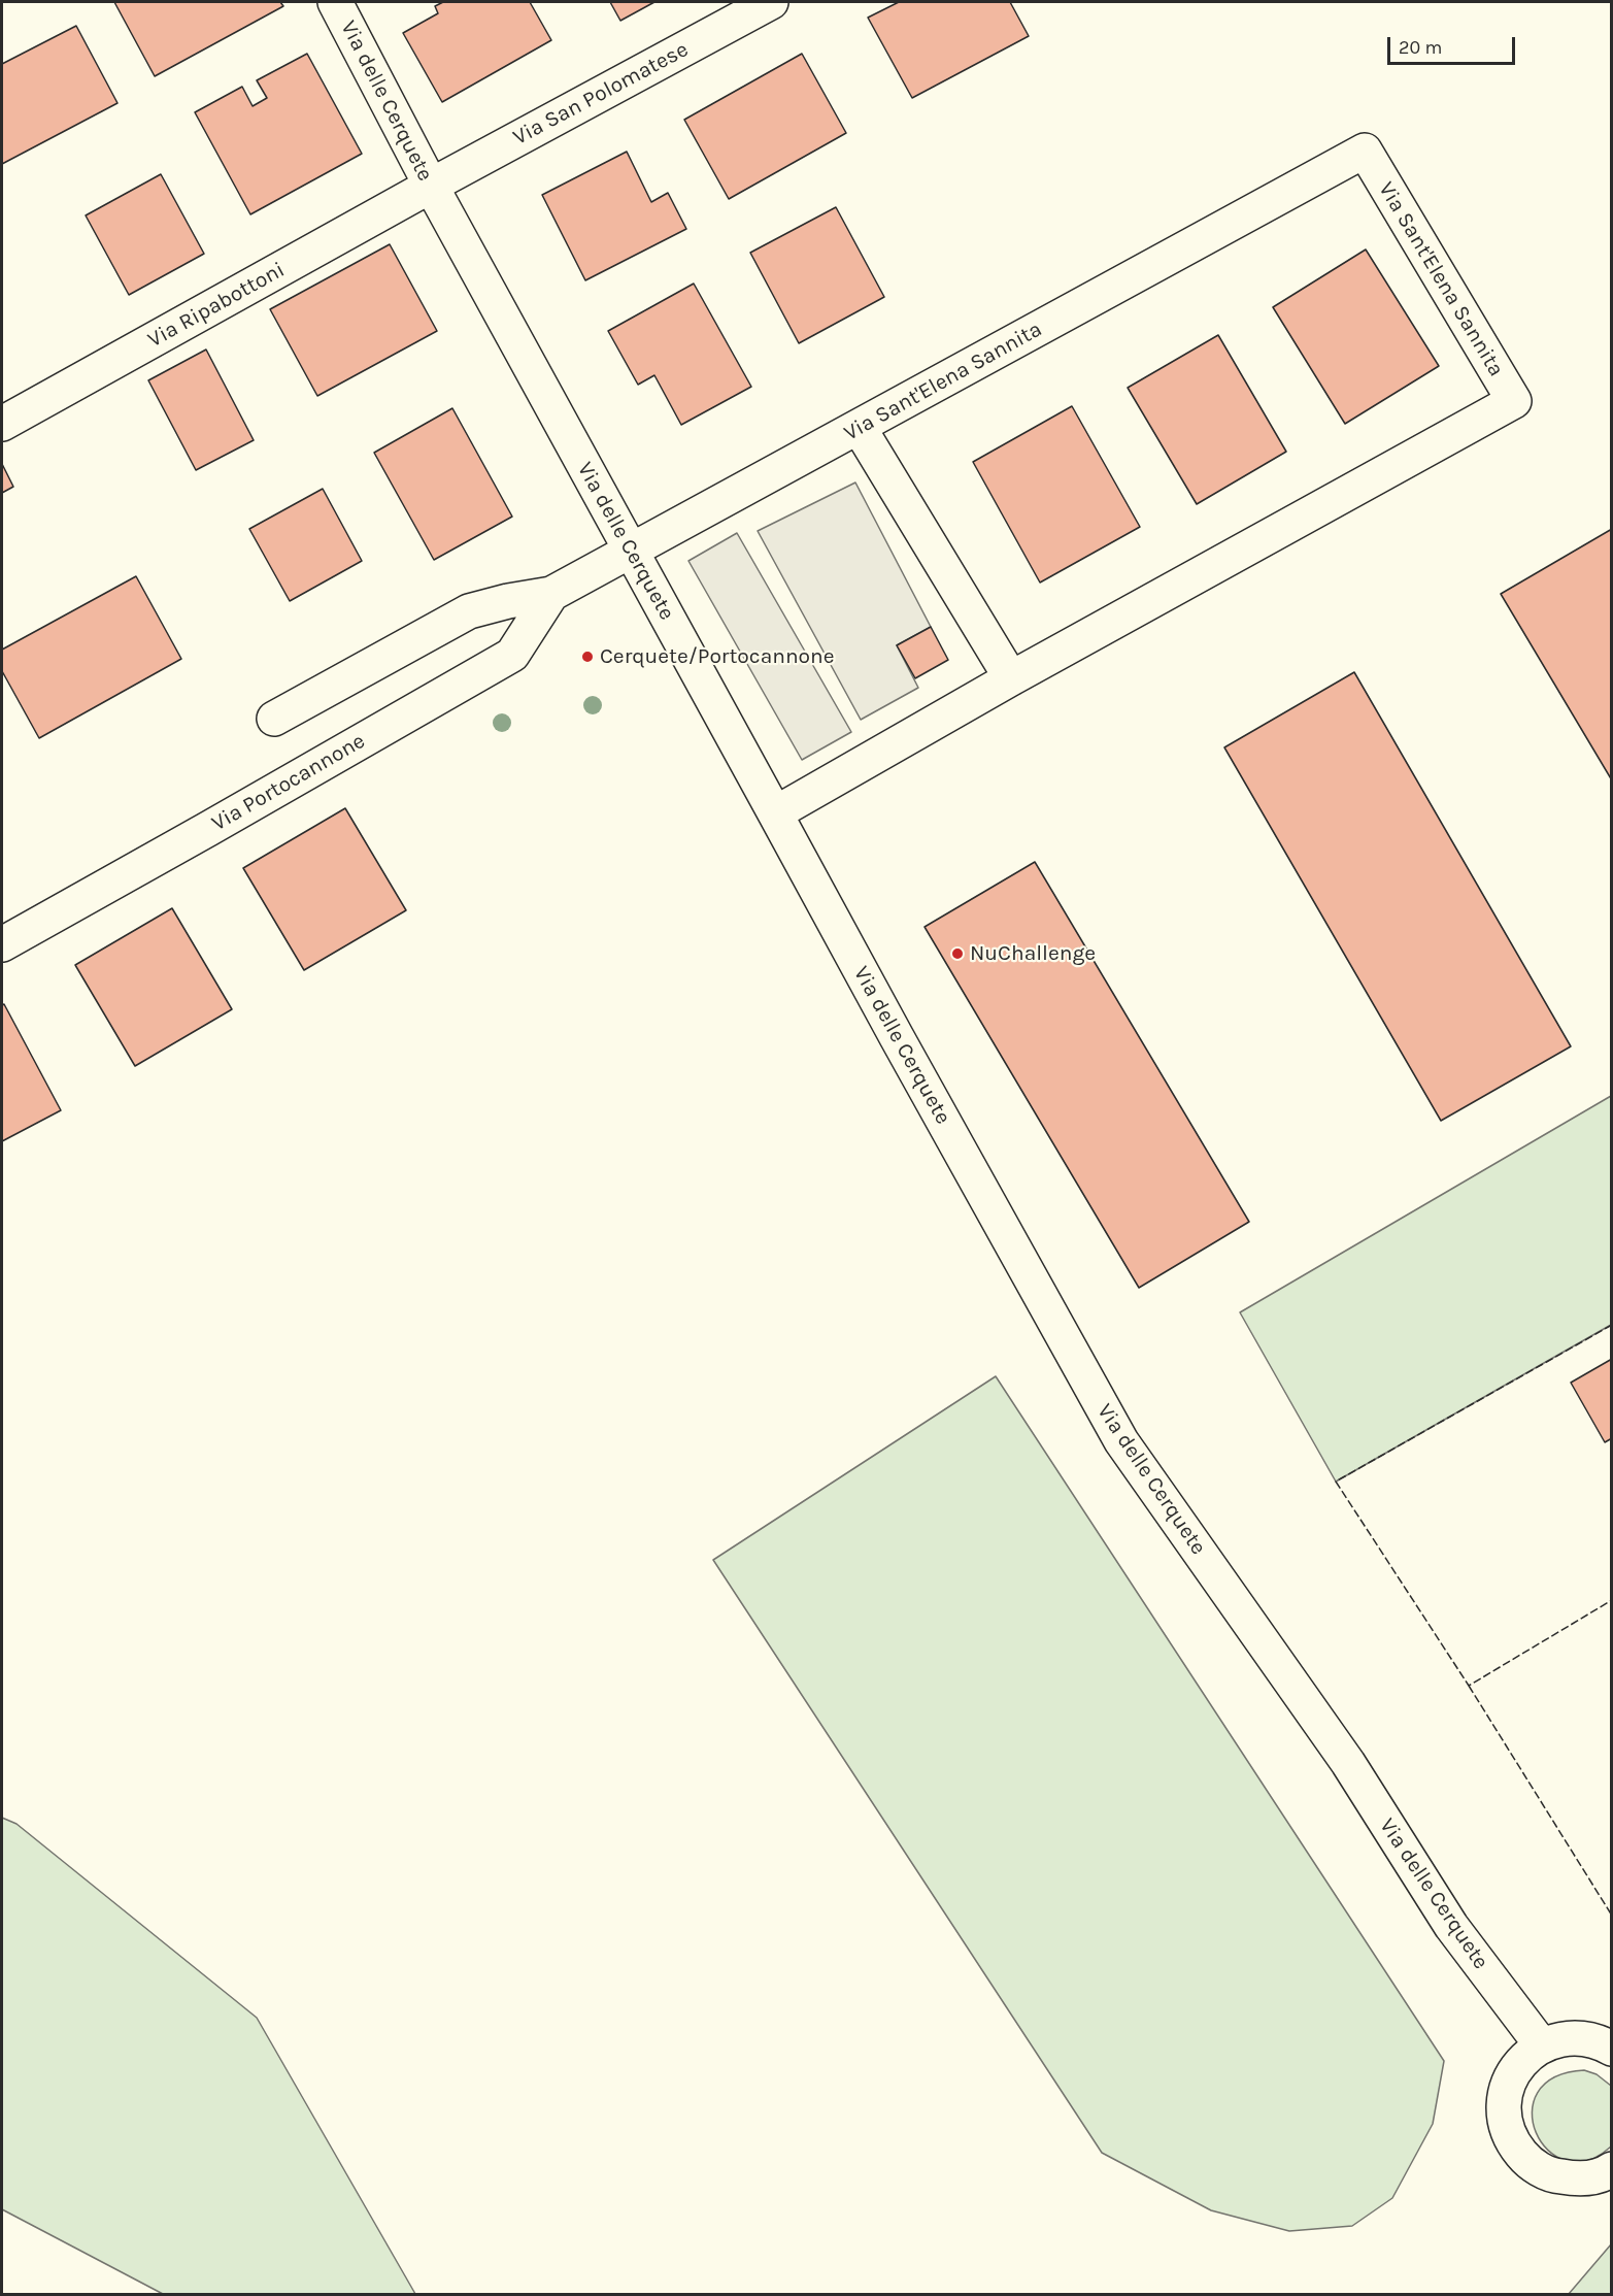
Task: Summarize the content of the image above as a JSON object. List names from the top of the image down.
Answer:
{
  "streets": {
    "street": [
      "Via San Polomatese",
      "Via delle Cerquete",
      "Via Sant'Elena Sannita",
      "Via Ripabottoni",
      "Via Portocannone"
    ]
  },
  "crossings": [
    ["Via San Polomatese", "Via delle Cerquete"],
    ["Via San Polomatese", "Via Ripabottoni"],
    ["Via delle Cerquete", "Via Sant'Elena Sannita"],
    ["Via delle Cerquete", "Via Ripabottoni"],
    ["Via delle Cerquete", "Via Portocannone"],
    ["Via Sant'Elena Sannita", "Via Portocannone"]
  ],
  "places": ["Cerquete/Portocannone", "NuChallenge"],
  "scale_bar": "20 m"
}
